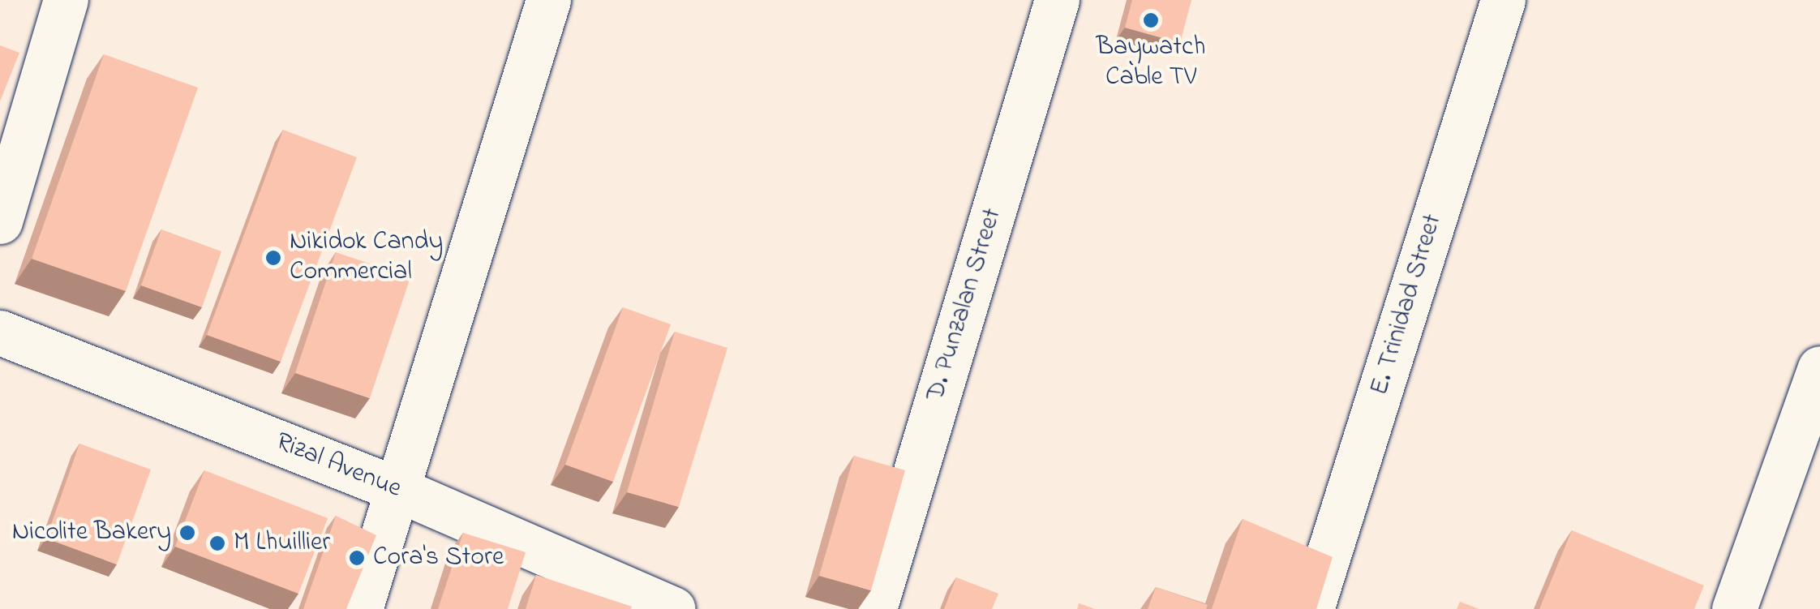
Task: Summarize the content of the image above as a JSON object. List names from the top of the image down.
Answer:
{
  "streets": {
    "street": ["D. Punzalan Street", "E. Trinidad Street", "Rizal Avenue"]
  },
  "places": [
    "Baywatch Cable TV",
    "Nikidok Candy Commercial",
    "Nicolite Bakery",
    "M Lhuillier",
    "Cora's Store"
  ]
}
